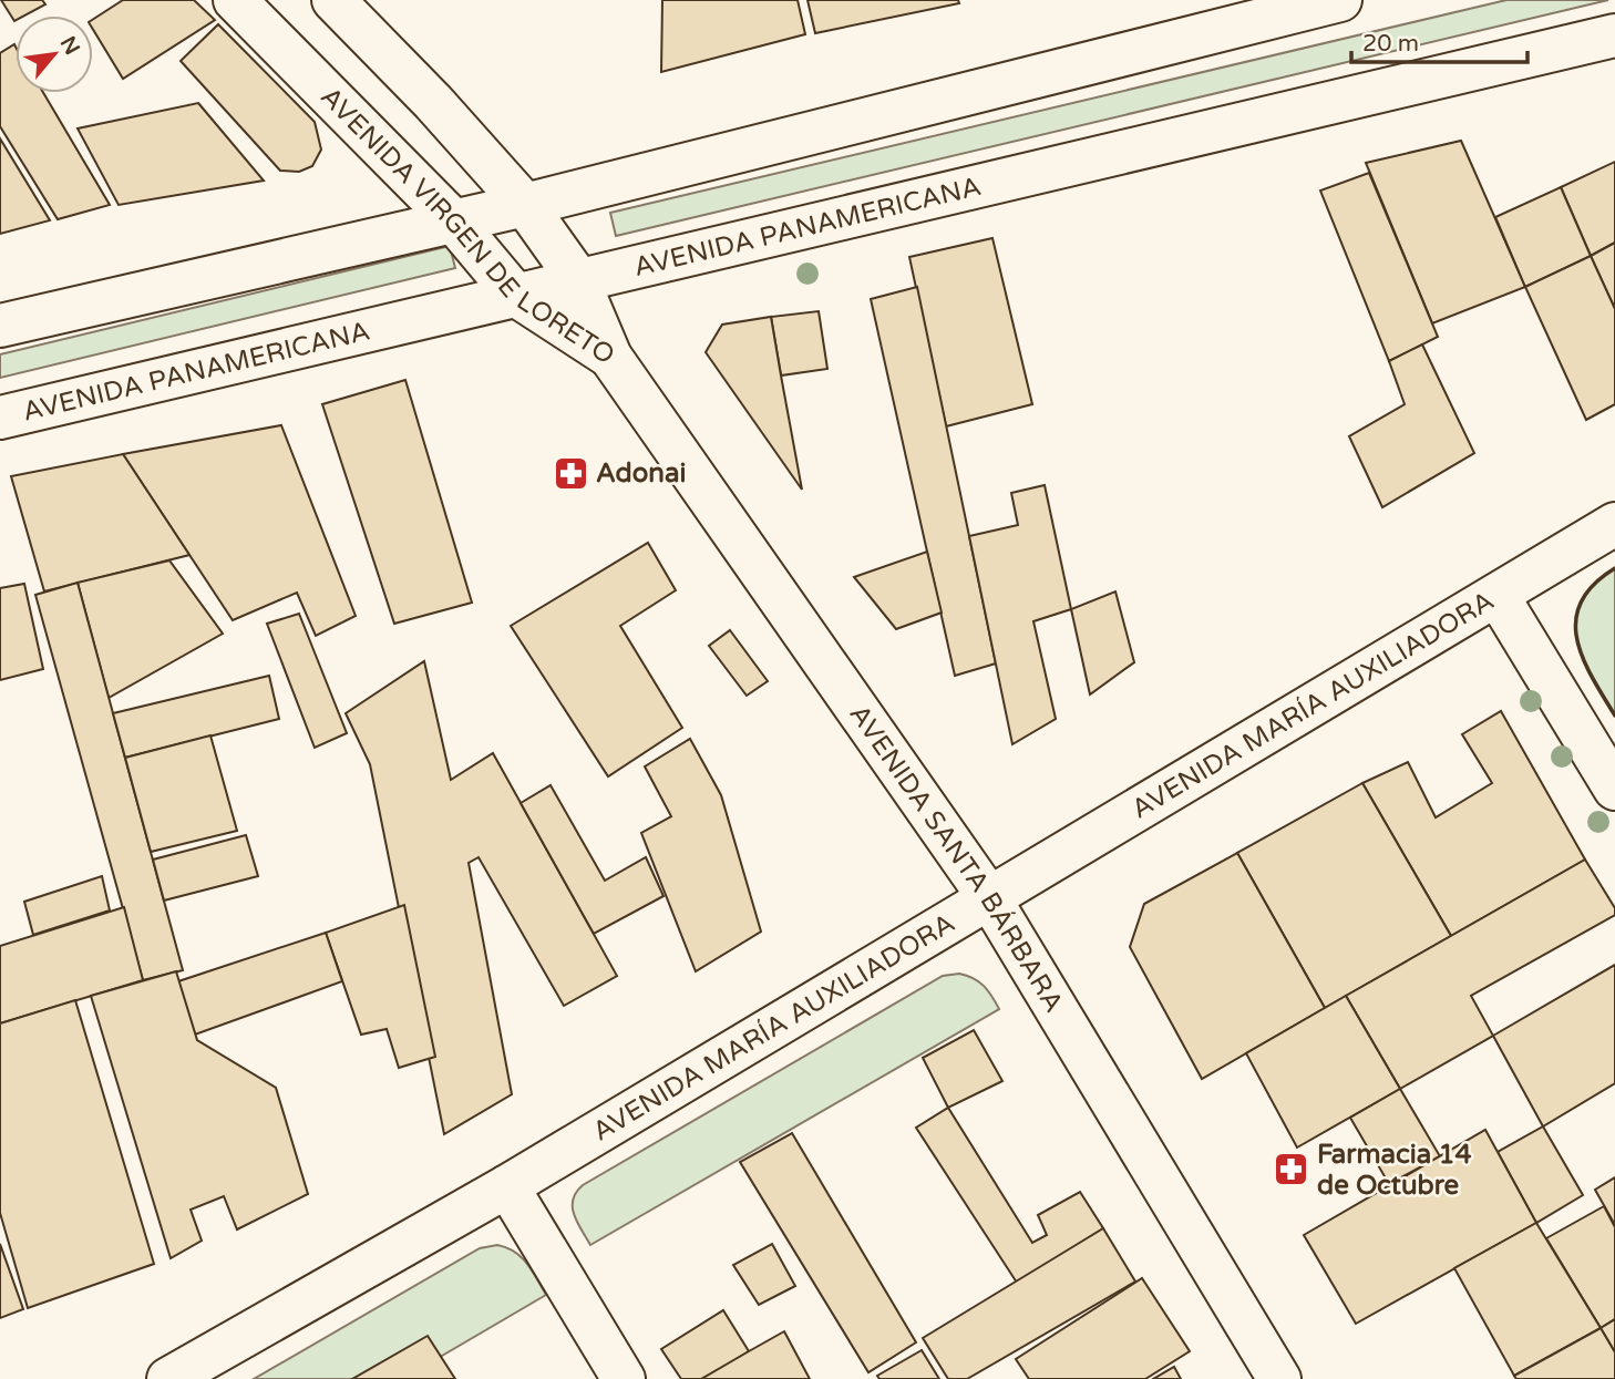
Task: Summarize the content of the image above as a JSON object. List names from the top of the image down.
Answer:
{
  "streets": {
    "main road": [
      "AVENIDA VIRGEN DE LORETO",
      "AVENIDA PANAMERICANA",
      "AVENIDA MARÍA AUXILIADORA",
      "AVENIDA SANTA BÁRBARA"
    ]
  },
  "crossings": [
    ["AVENIDA VIRGEN DE LORETO", "AVENIDA PANAMERICANA"],
    ["AVENIDA VIRGEN DE LORETO", "AVENIDA SANTA BÁRBARA"],
    ["AVENIDA MARÍA AUXILIADORA", "AVENIDA SANTA BÁRBARA"]
  ],
  "places": {
    "pharmacy": ["Adonai", "Farmacia 14 de Octubre"]
  },
  "scale_bar": "20 m",
  "north": "top right"
}
